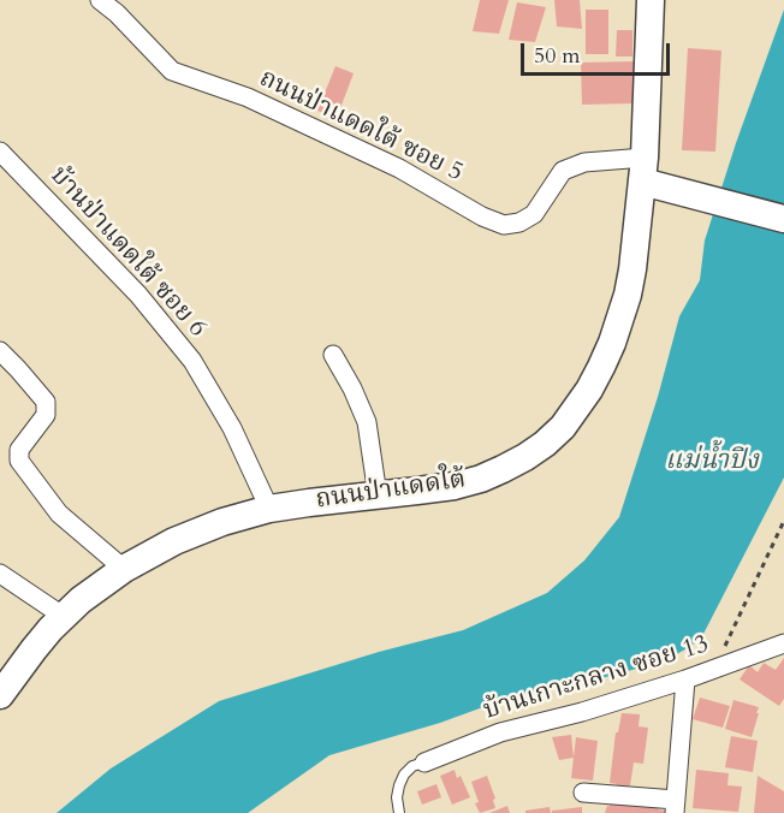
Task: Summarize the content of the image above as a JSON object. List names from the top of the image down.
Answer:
{
  "streets": {
    "street": [
      "ถนนป่าแดดใต้ ซอย 5",
      "บ้านป่าแดดใต้ ซอย 6",
      "ถนนป่าแดดใต้",
      "บ้านเกาะกลาง ซอย 13"
    ]
  },
  "crossings": [
    ["ถนนป่าแดดใต้ ซอย 5", "ถนนป่าแดดใต้"],
    ["บ้านป่าแดดใต้ ซอย 6", "ถนนป่าแดดใต้"]
  ],
  "water": ["แม่น้ำปิง"],
  "scale_bar": "50 m"
}
